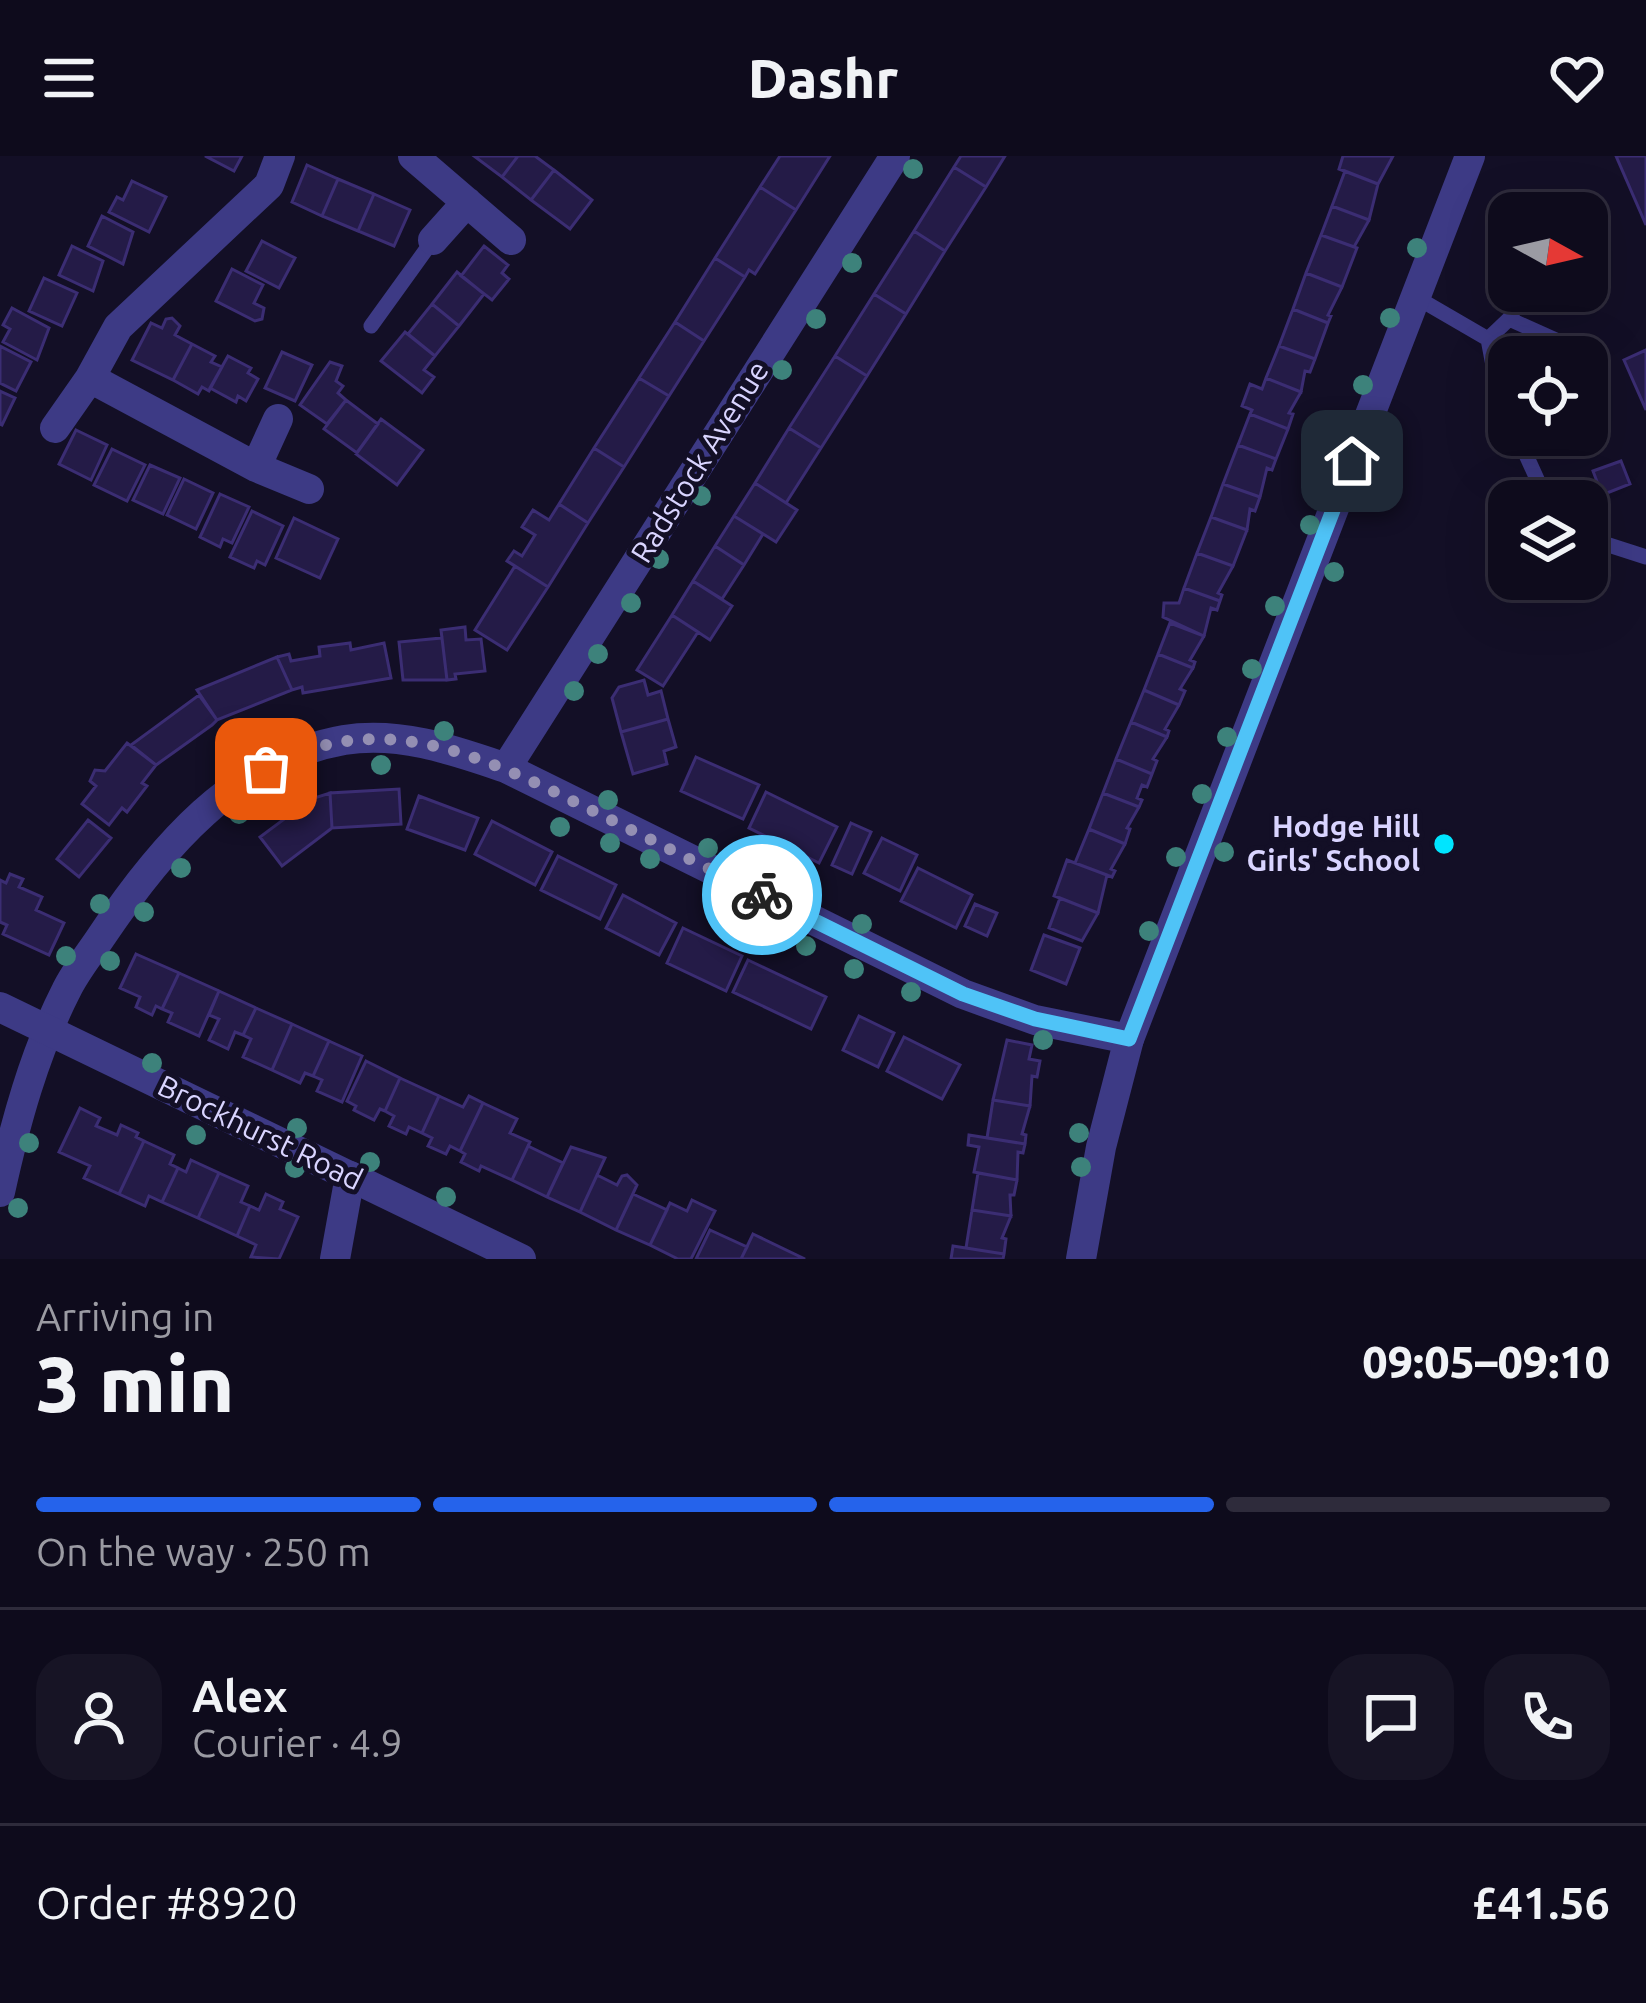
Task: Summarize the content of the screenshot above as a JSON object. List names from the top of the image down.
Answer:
{
  "streets": {
    "street": ["Radstock Avenue", "Brockhurst Road"]
  },
  "places": ["Hodge Hill Girls' School"],
  "north": "right",
  "page": {
    "header": "Dashr",
    "heading": ["3 min", "Arriving in", "09:05–09:10"],
    "panel": [
      "Alex",
      "Courier · 4.9",
      "Order #8920",
      "£41.56"
    ],
    "bar": "On the way · 250 m"
  }
}
